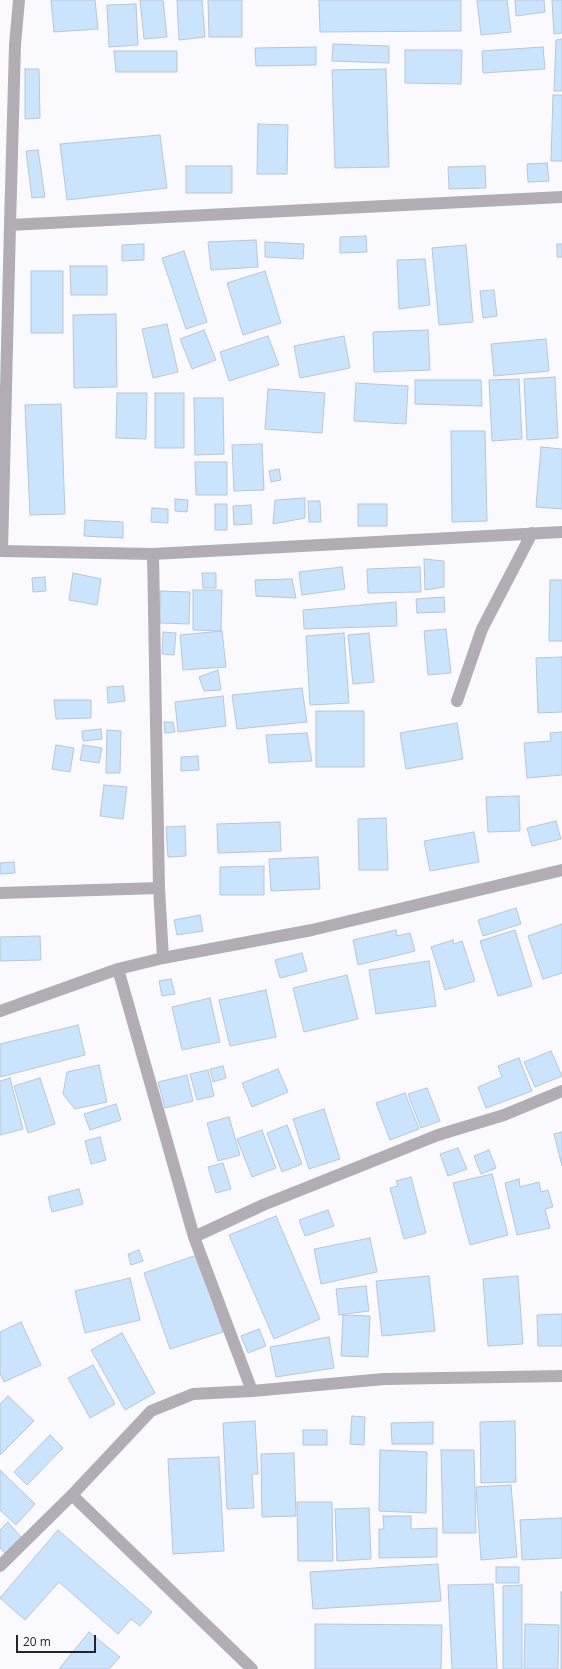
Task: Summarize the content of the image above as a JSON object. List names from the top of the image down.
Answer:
{
  "scale_bar": "20 m"
}
